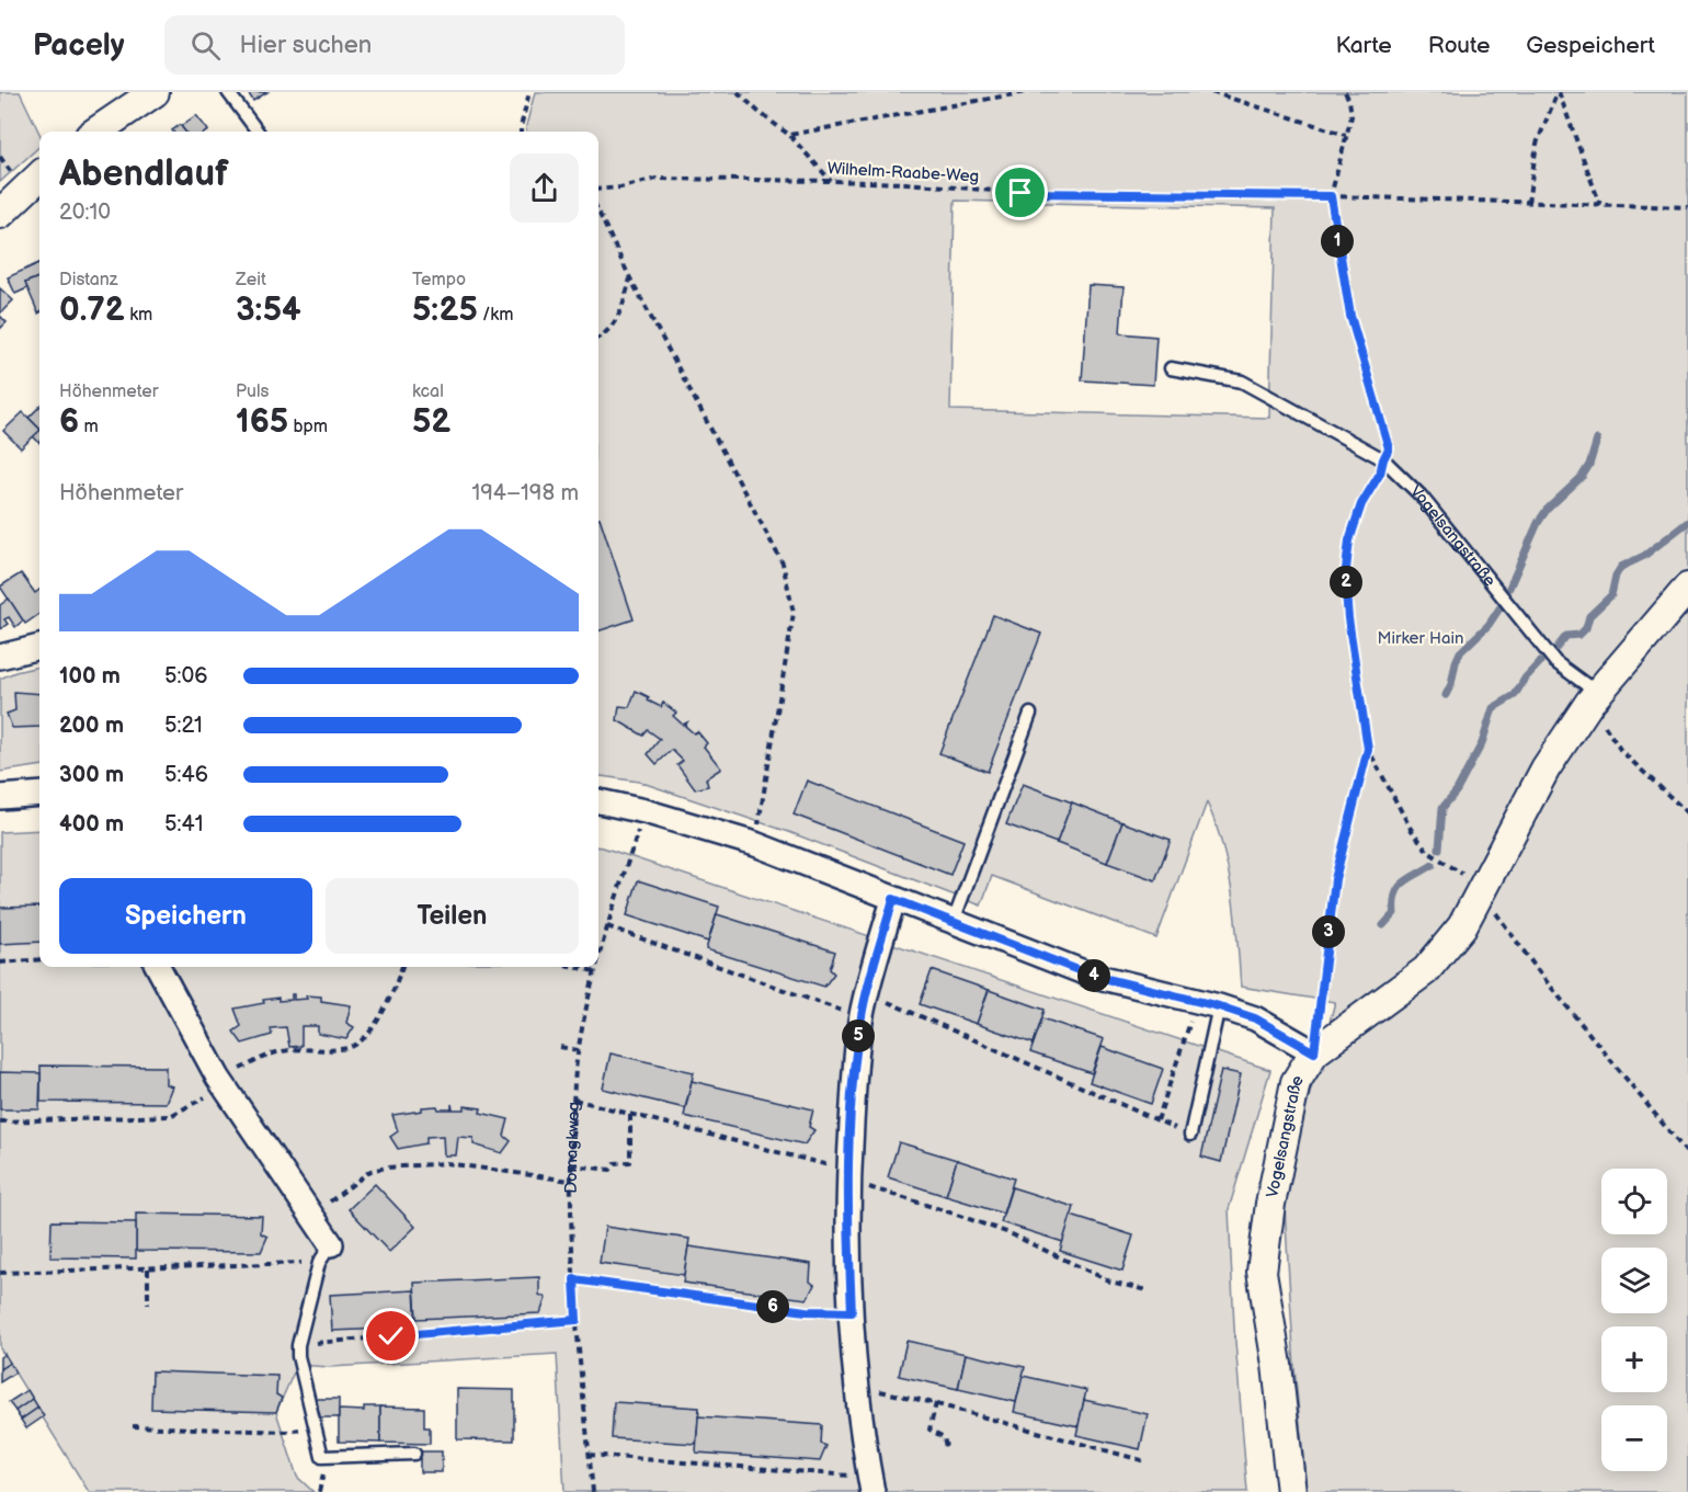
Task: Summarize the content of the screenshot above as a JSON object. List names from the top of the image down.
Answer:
{
  "streets": {
    "street": ["Vogelsangstraße"],
    "path": ["Wilhelm-Raabe-Weg", "Domagkweg"]
  },
  "parks": ["Mirker Hain"],
  "page": {
    "header": "Pacely",
    "search": "Hier suchen",
    "nav": ["Karte", "Route", "Gespeichert"],
    "heading": ["Abendlauf", "20:10"],
    "pins": [
      "1",
      "2",
      "3",
      "4",
      "5",
      "6"
    ],
    "stats": [
      ["Distanz", "0.72 km"],
      ["Zeit", "3:54"],
      ["Tempo", "5:25 /km"],
      ["Höhenmeter", "6 m"],
      ["Puls", "165 bpm"],
      ["kcal", "52"]
    ],
    "chart": ["Höhenmeter", "194–198 m"],
    "list": [
      {
        "name": "100 m",
        "note": "5:06"
      },
      {
        "name": "200 m",
        "note": "5:21"
      },
      {
        "name": "300 m",
        "note": "5:46"
      },
      {
        "name": "400 m",
        "note": "5:41"
      }
    ],
    "buttons": ["Speichern", "Teilen"],
    "map_buttons": ["+", "−"]
  }
}
